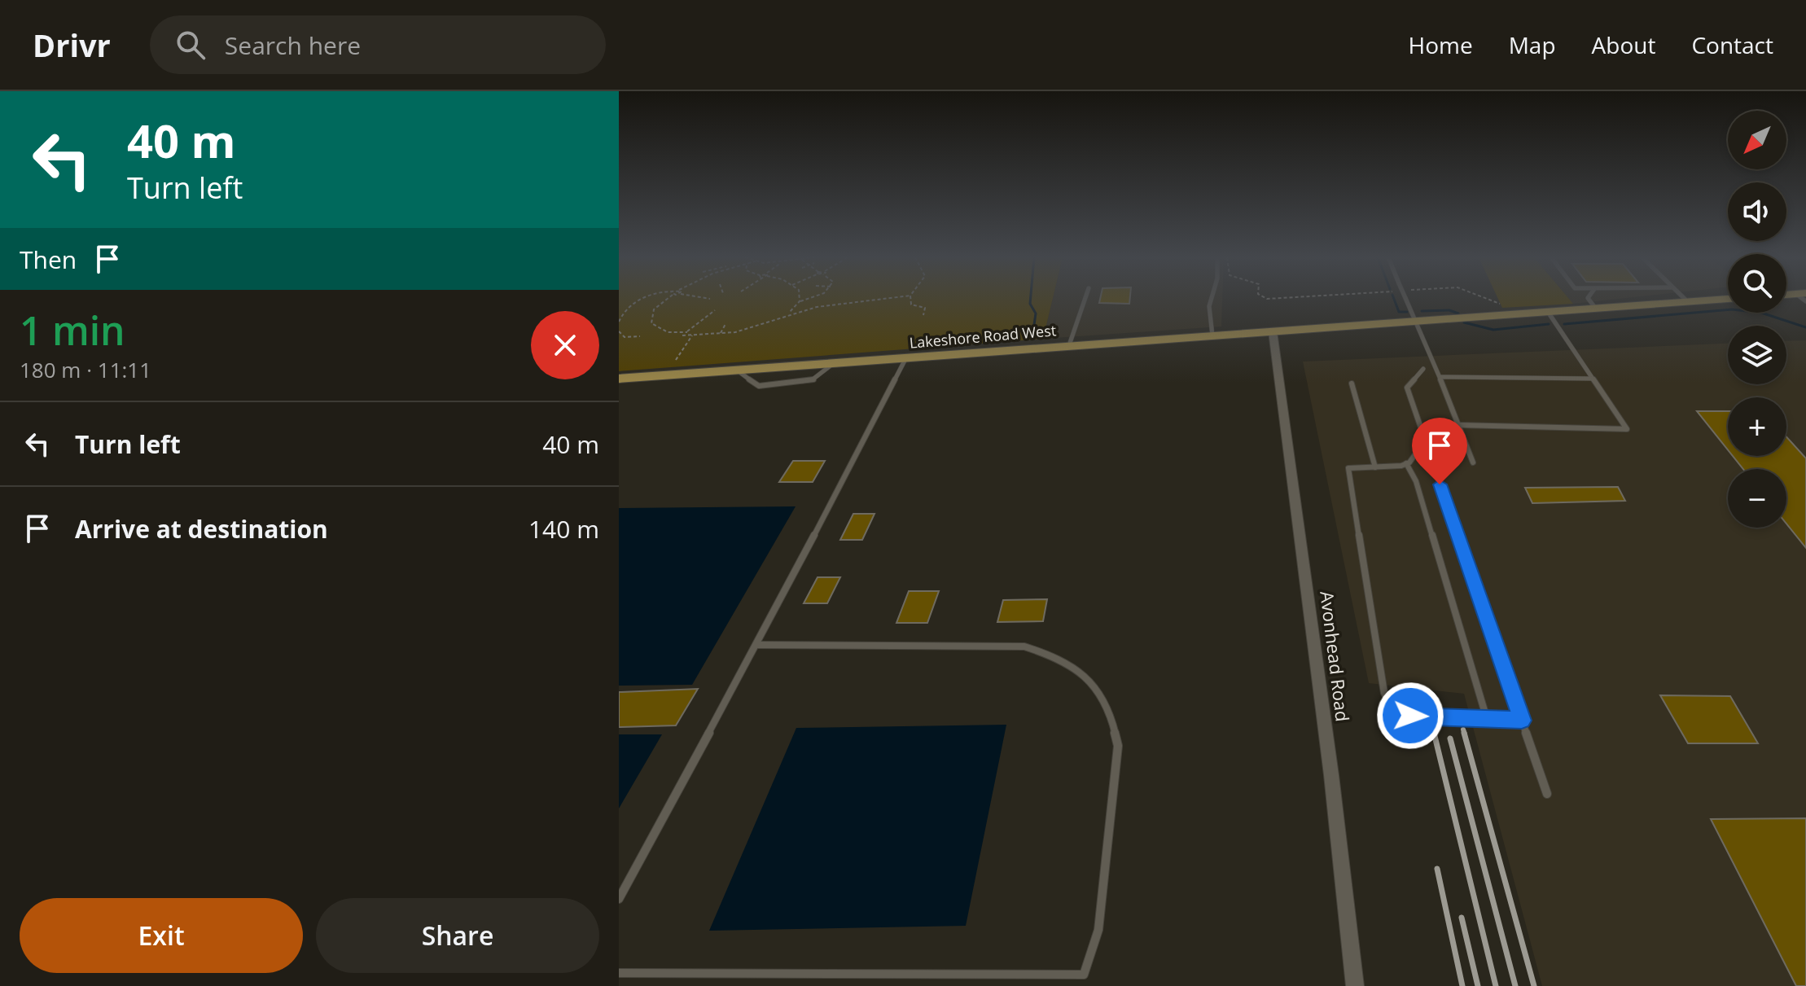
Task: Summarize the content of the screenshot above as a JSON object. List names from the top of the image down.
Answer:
{
  "streets": {
    "main road": ["Lakeshore Road West"],
    "street": ["Avonhead Road"]
  },
  "crossings": [
    ["Lakeshore Road West", "Avonhead Road"]
  ],
  "north": "bottom left",
  "page": {
    "header": "Drivr",
    "search": "Search here",
    "nav": [
      "Home",
      "Map",
      "About",
      "Contact"
    ],
    "turn": ["40 m", "Turn left"],
    "map_buttons": ["+", "−"],
    "then": "Then",
    "heading": ["1 min", "180 m · 11:11"],
    "list": [
      {
        "name": "Turn left",
        "value": "40 m"
      },
      {
        "name": "Arrive at destination",
        "value": "140 m"
      }
    ],
    "buttons": ["Exit", "Share"]
  }
}
